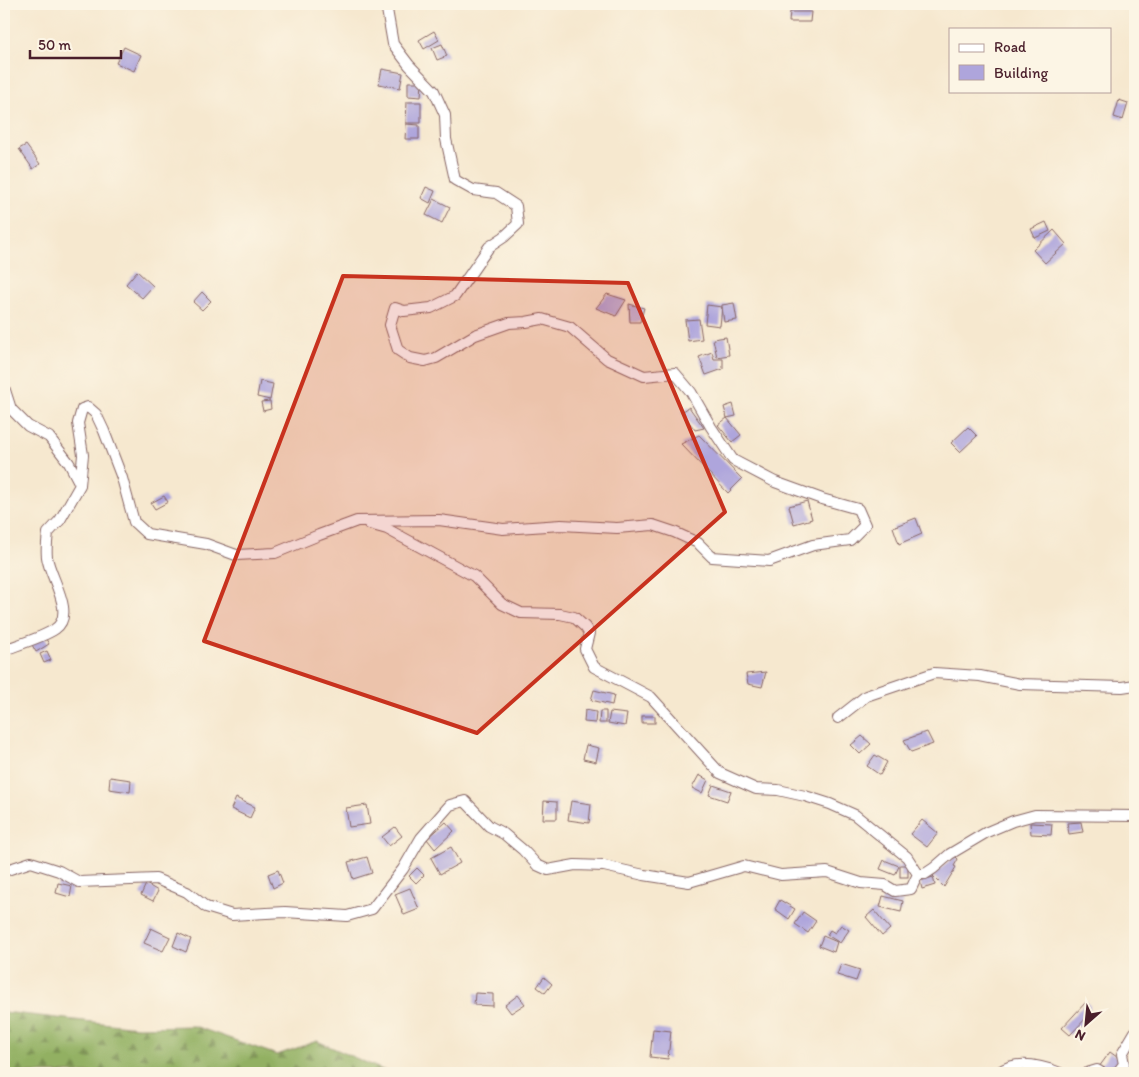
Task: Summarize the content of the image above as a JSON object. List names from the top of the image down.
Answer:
{
  "legend": ["Road", "Building"],
  "scale_bar": "50 m",
  "north": "bottom left"
}
